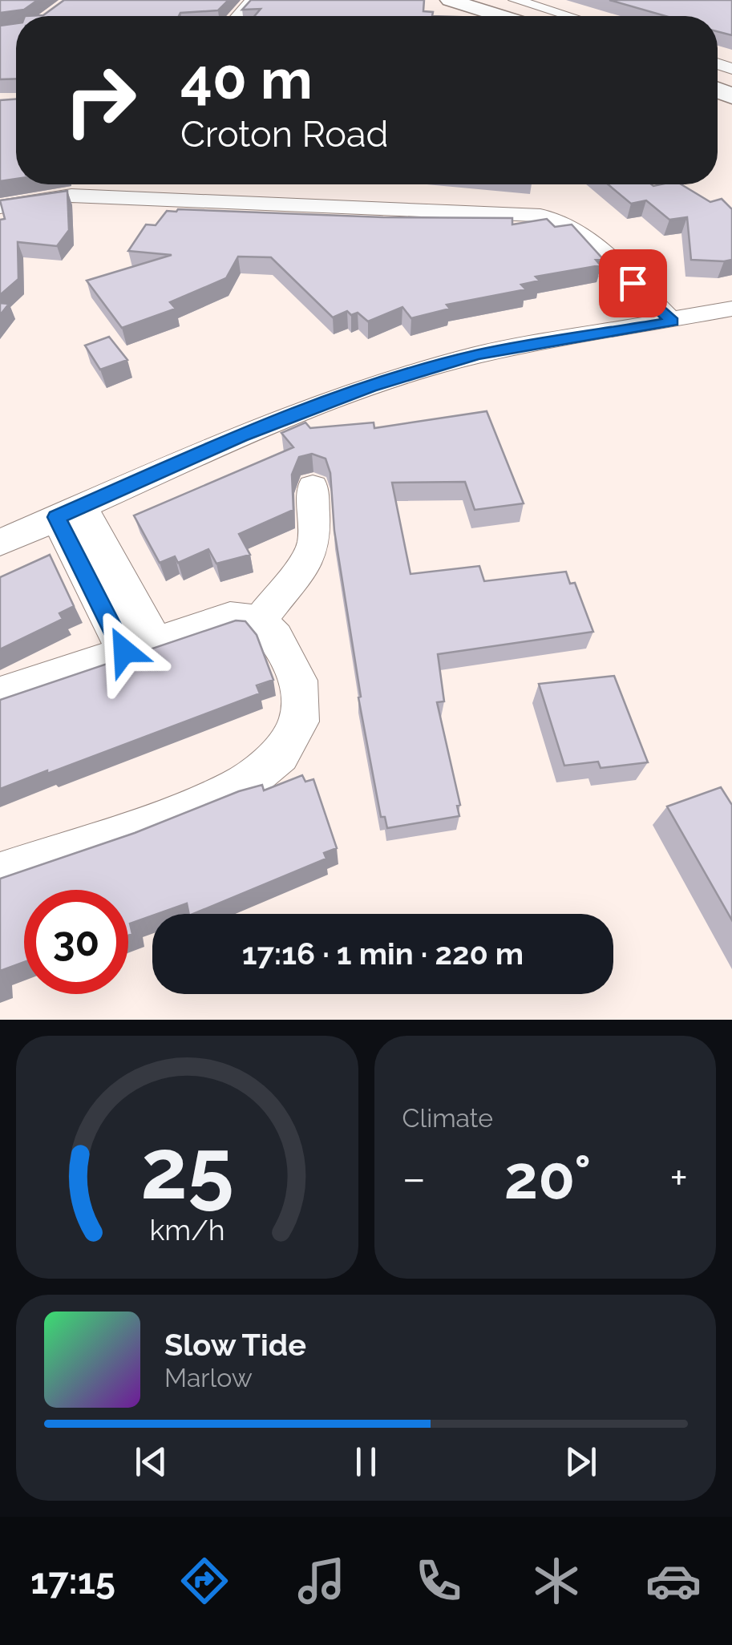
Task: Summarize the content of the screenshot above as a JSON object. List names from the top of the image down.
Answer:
{
  "page": {
    "turn": ["40 m", "Croton Road"],
    "limit": "30",
    "trip": "17:16 · 1 min · 220 m",
    "tile": "Climate",
    "heat": ["−", "20°", "+"],
    "song": ["Slow Tide", "Marlow"],
    "tabs": "17:15",
    "gauge": ["25", "km/h"]
  }
}
